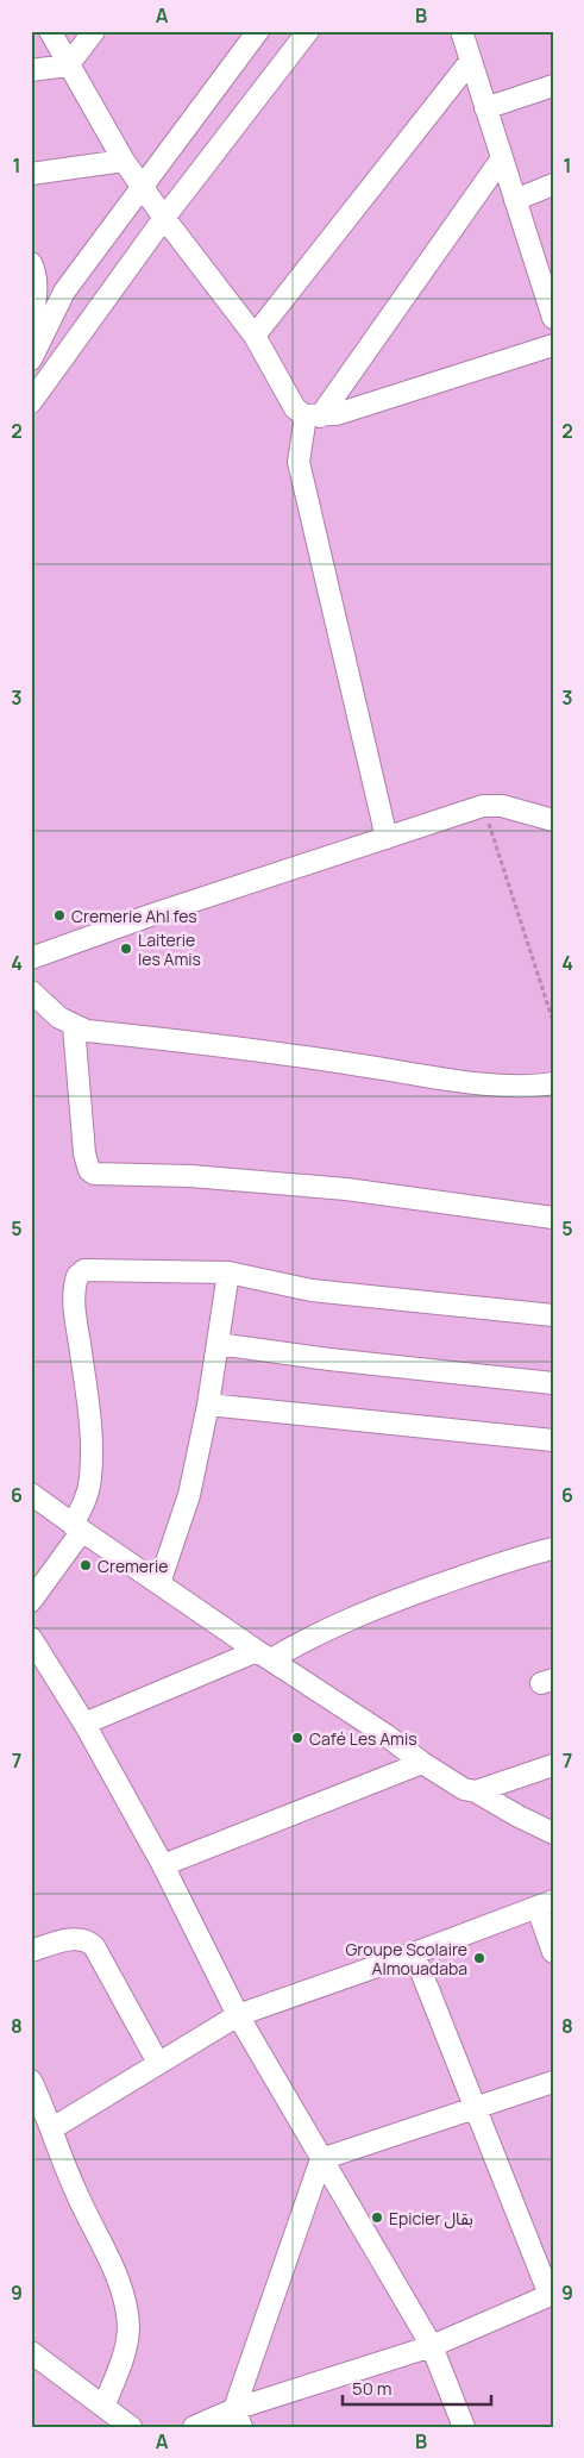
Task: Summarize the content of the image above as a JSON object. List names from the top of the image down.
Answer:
{
  "places": [
    "Cremerie Ahl fes",
    "Laiterie les Amis",
    "Cremerie",
    "Café Les Amis",
    "Groupe Scolaire Almouadaba",
    "Epicier بقال"
  ],
  "scale_bar": "50 m",
  "grid": {
    "columns": ["A", "B"],
    "rows": [
      "1",
      "2",
      "3",
      "4",
      "5",
      "6",
      "7",
      "8",
      "9"
    ]
  }
}
